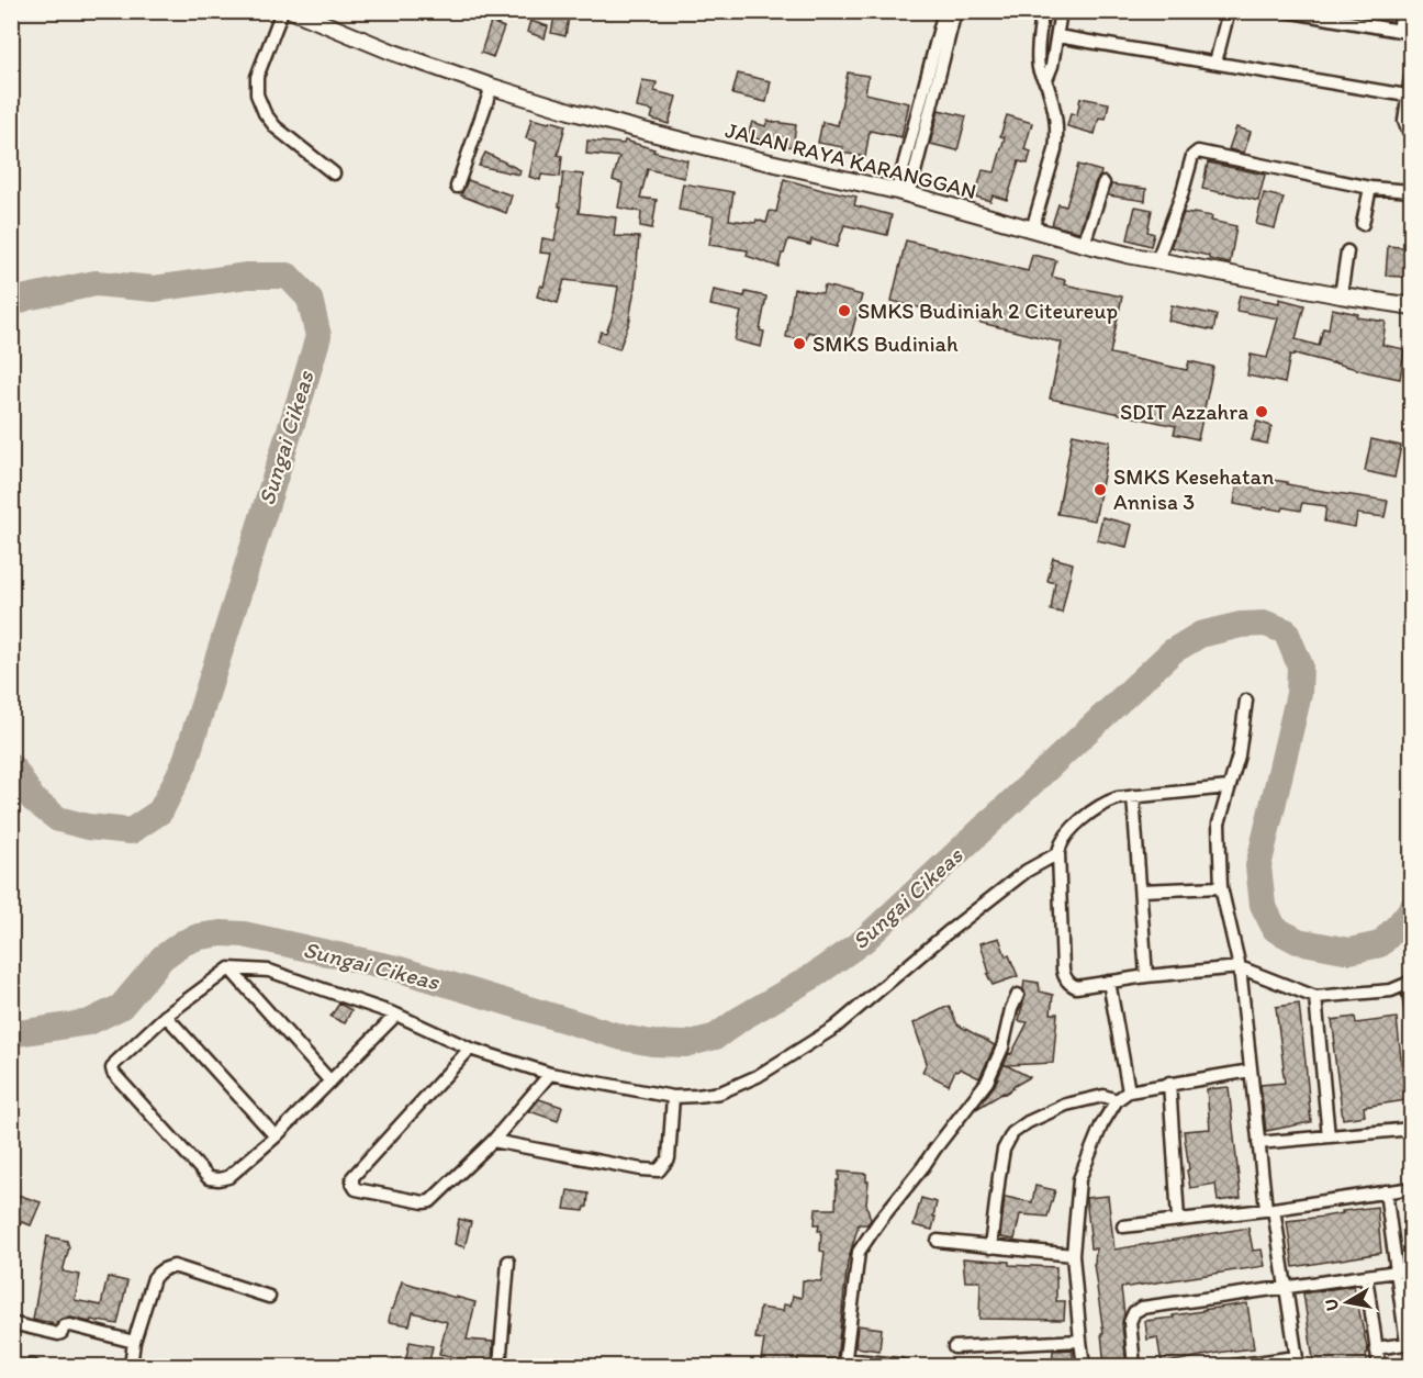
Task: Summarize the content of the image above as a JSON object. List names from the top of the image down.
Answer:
{
  "streets": {
    "street": ["JALAN RAYA KARANGGAN"]
  },
  "water": ["Sungai Cikeas"],
  "places": [
    "SMKS Budiniah 2 Citeureup",
    "SMKS Budiniah",
    "SDIT Azzahra",
    "SMKS Kesehatan Annisa 3"
  ],
  "north": "left"
}
